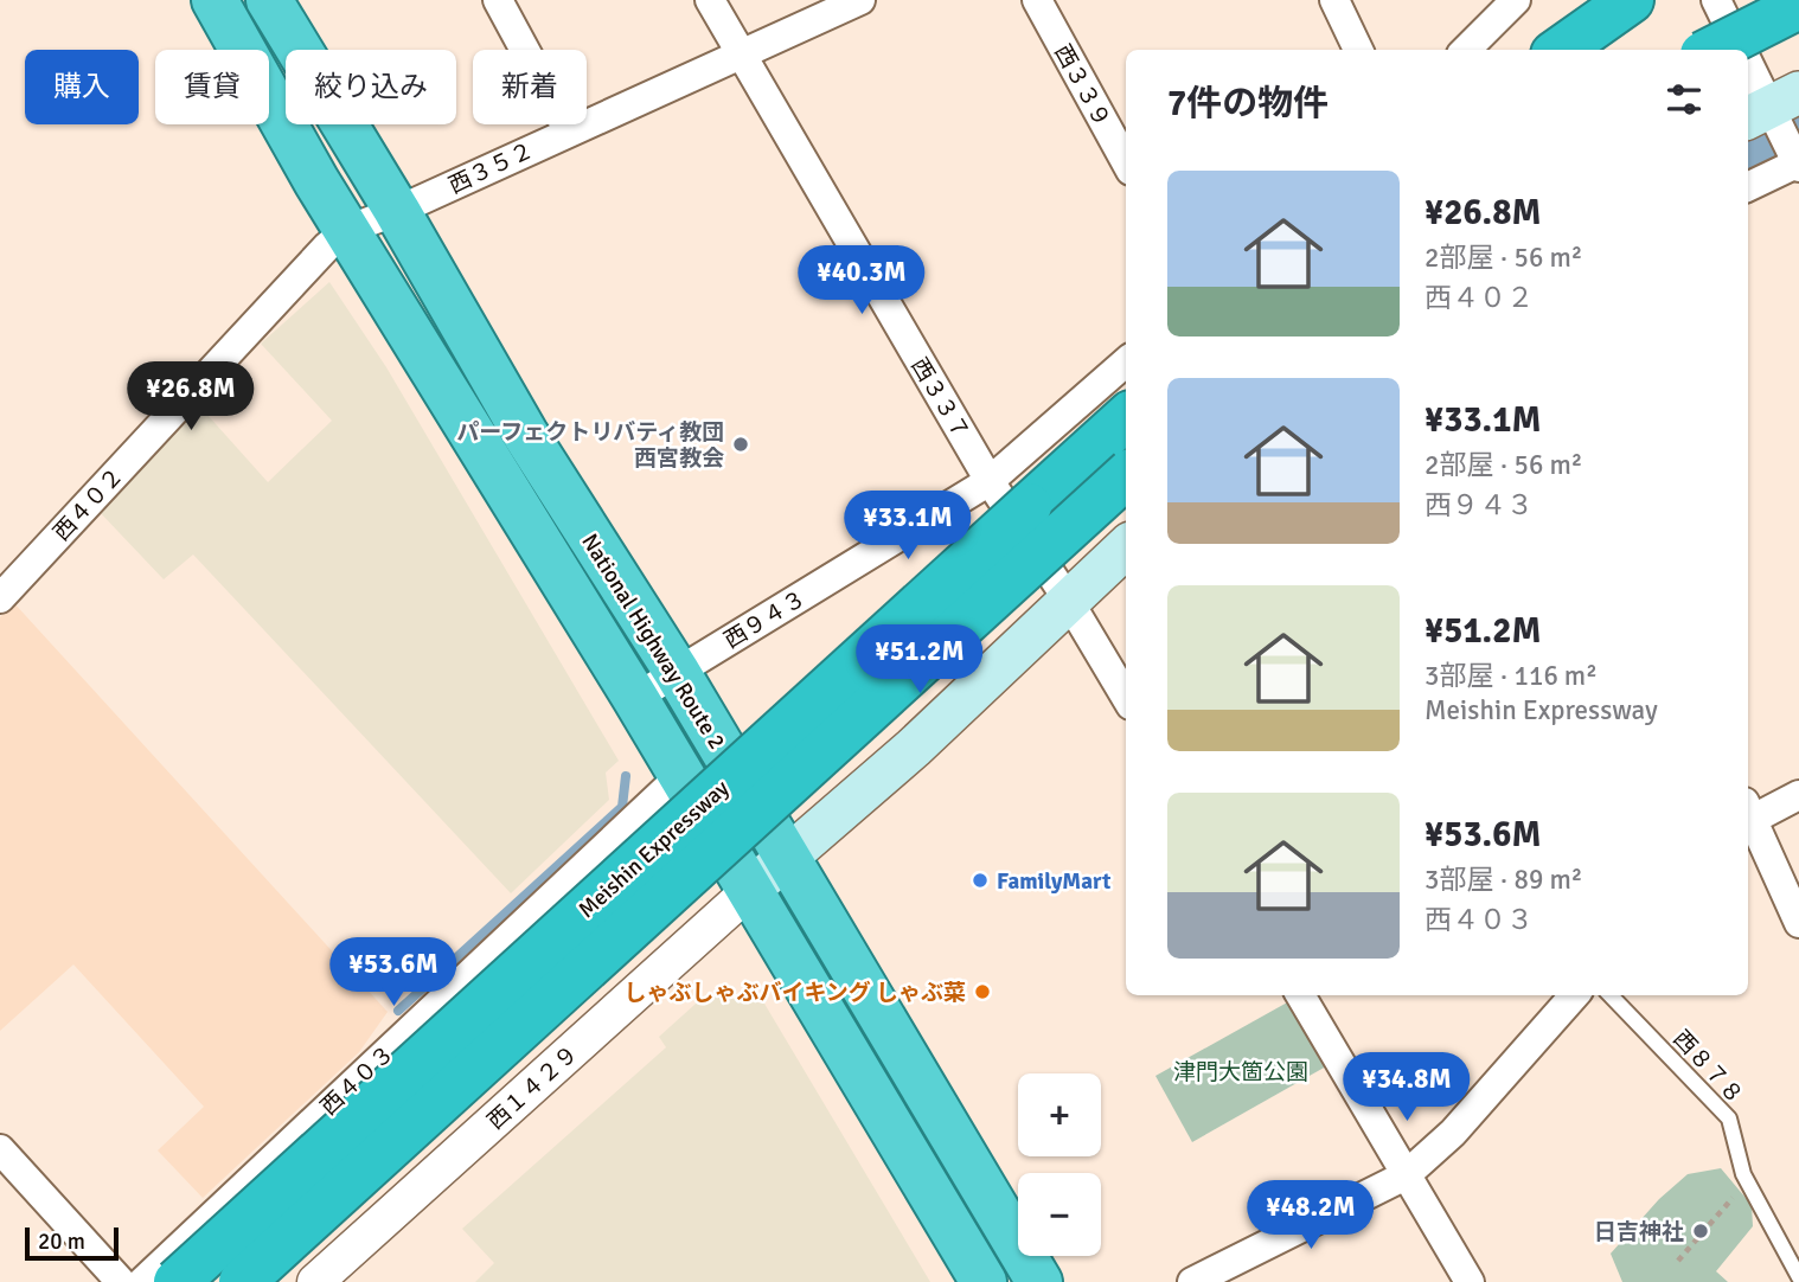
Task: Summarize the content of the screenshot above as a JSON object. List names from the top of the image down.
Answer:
{
  "streets": {
    "highway": ["National Highway Route 2", "Meishin Expressway"],
    "street": [
      "西３３９",
      "西３５２",
      "西３３７",
      "西４０２",
      "西９４３",
      "西４０３",
      "西１４２９"
    ],
    "lane": ["西８７８"]
  },
  "crossings": [
    ["西３５２", "西３３７"],
    ["西３５２", "西４０２"],
    ["西３５２", "National Highway Route 2"],
    ["西３３７", "西９４３"],
    ["西４０２", "National Highway Route 2"],
    ["西９４３", "National Highway Route 2"],
    ["National Highway Route 2", "西４０３"],
    ["National Highway Route 2", "西１４２９"]
  ],
  "parks": ["津門大箇公園"],
  "places": [
    "パーフェクトリバティ教団 西宮教会",
    "FamilyMart",
    "しゃぶしゃぶバイキング しゃぶ菜",
    "日吉神社"
  ],
  "scale_bar": "20 m",
  "page": {
    "chip": [
      "購入",
      "賃貸",
      "絞り込み",
      "新着"
    ],
    "heading": "7件の物件",
    "list": [
      {
        "name": "¥26.8M",
        "note": "2部屋 · 56 m² · 西４０２"
      },
      {
        "name": "¥33.1M",
        "note": "2部屋 · 56 m² · 西９４３"
      },
      {
        "name": "¥51.2M",
        "note": "3部屋 · 116 m² · Meishin Expressway"
      },
      {
        "name": "¥53.6M",
        "note": "3部屋 · 89 m² · 西４０３"
      }
    ],
    "price": [
      "¥40.3M",
      "¥26.8M",
      "¥33.1M",
      "¥51.2M",
      "¥53.6M",
      "¥34.8M",
      "¥48.2M"
    ],
    "map_buttons": ["+", "−"],
    "scale": "20 m"
  }
}
